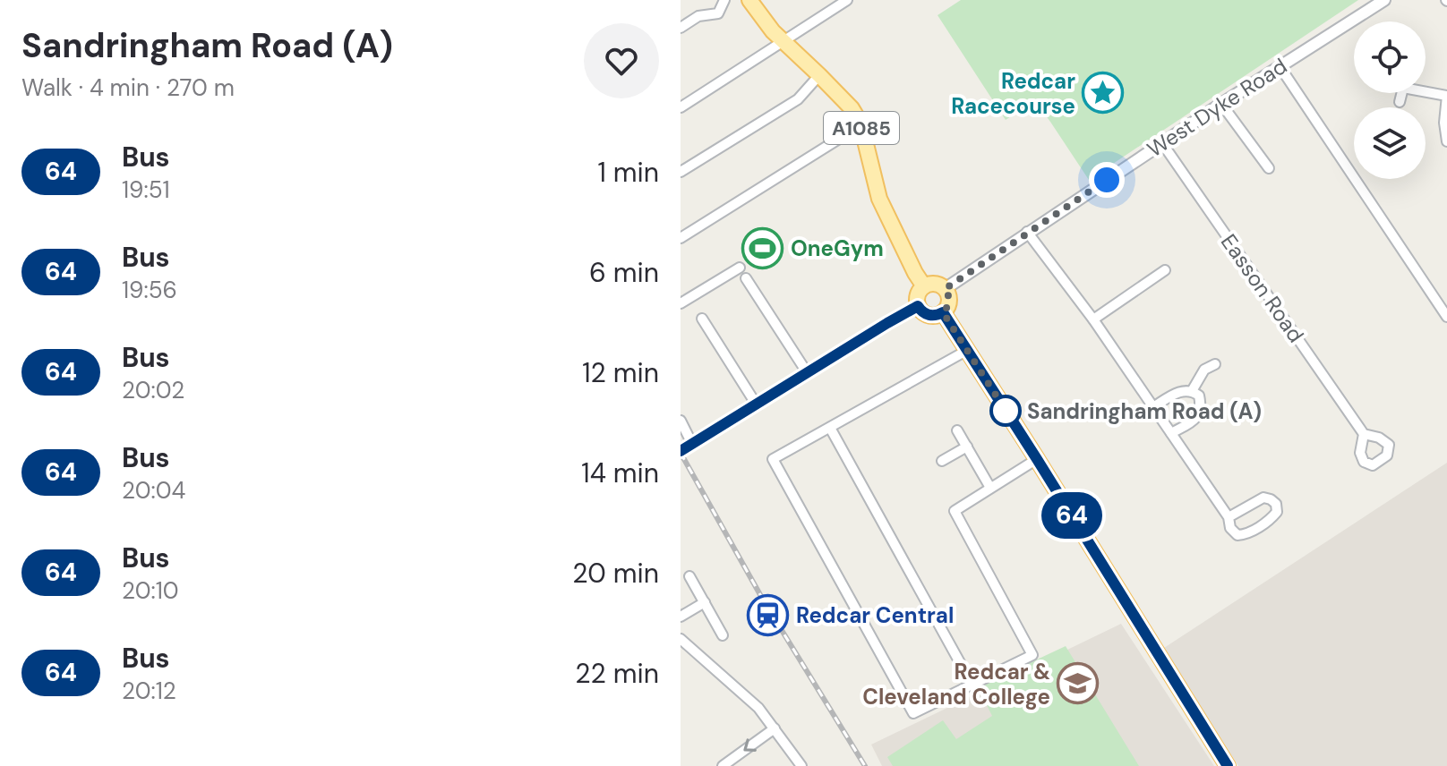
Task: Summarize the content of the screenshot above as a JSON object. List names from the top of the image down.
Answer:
{
  "streets": {
    "main road": ["A1085"],
    "street": ["West Dyke Road", "Easson Road"]
  },
  "crossings": [
    ["West Dyke Road", "A1085"],
    ["West Dyke Road", "Easson Road"]
  ],
  "places": {
    "place": ["Redcar Racecourse"],
    "sports": ["OneGym"],
    "other": ["Sandringham Road (A)"],
    "station": ["Redcar Central"],
    "school or university": ["Redcar & Cleveland College"]
  },
  "lines": ["bus line 64"],
  "page": {
    "heading": ["Sandringham Road (A)", "Walk · 4 min · 270 m"],
    "on_map": "64",
    "list": [
      {
        "mark": "64",
        "name": "Bus",
        "note": "19:51",
        "value": "1 min"
      },
      {
        "mark": "64",
        "name": "Bus",
        "note": "19:56",
        "value": "6 min"
      },
      {
        "mark": "64",
        "name": "Bus",
        "note": "20:02",
        "value": "12 min"
      },
      {
        "mark": "64",
        "name": "Bus",
        "note": "20:04",
        "value": "14 min"
      },
      {
        "mark": "64",
        "name": "Bus",
        "note": "20:10",
        "value": "20 min"
      },
      {
        "mark": "64",
        "name": "Bus",
        "note": "20:12",
        "value": "22 min"
      }
    ]
  }
}
